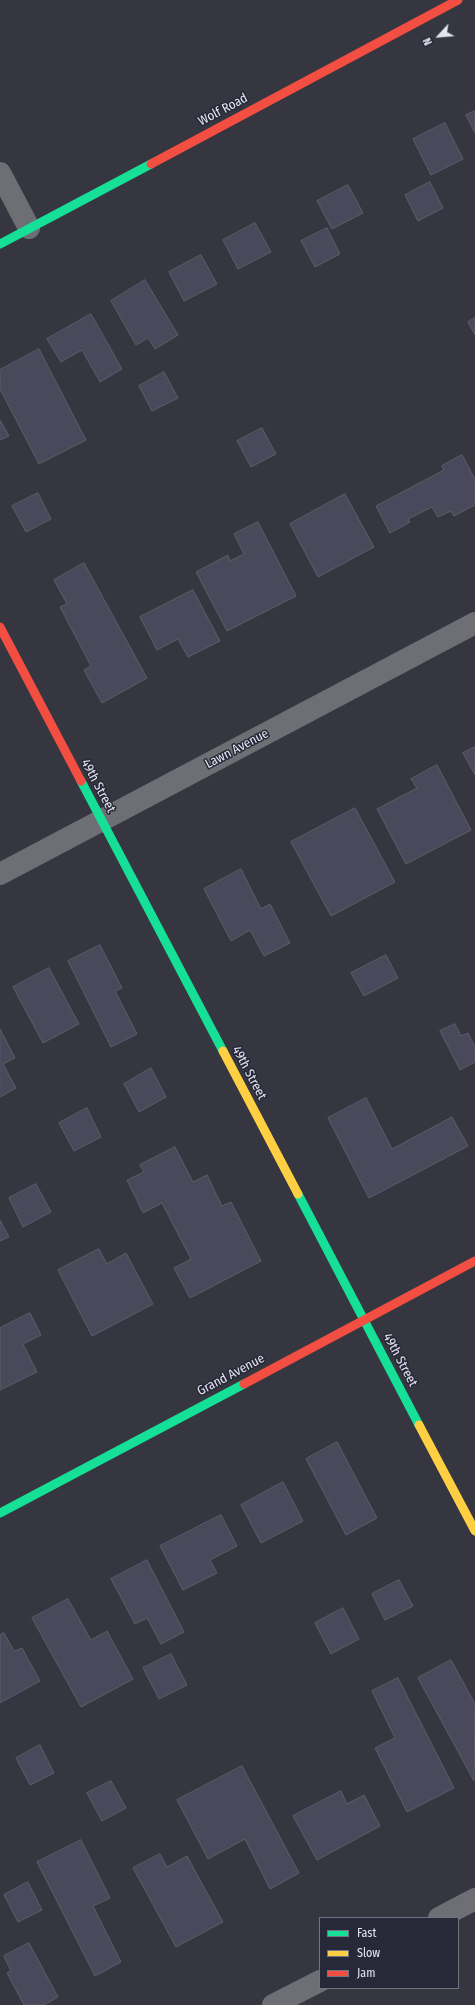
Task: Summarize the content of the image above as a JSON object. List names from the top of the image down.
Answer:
{
  "streets": {
    "street": [
      "Wolf Road",
      "Lawn Avenue",
      "49th Street",
      "Grand Avenue"
    ]
  },
  "crossings": [
    ["Lawn Avenue", "49th Street"],
    ["49th Street", "Grand Avenue"]
  ],
  "legend": ["Fast", "Slow", "Jam"],
  "north": "bottom left"
}
